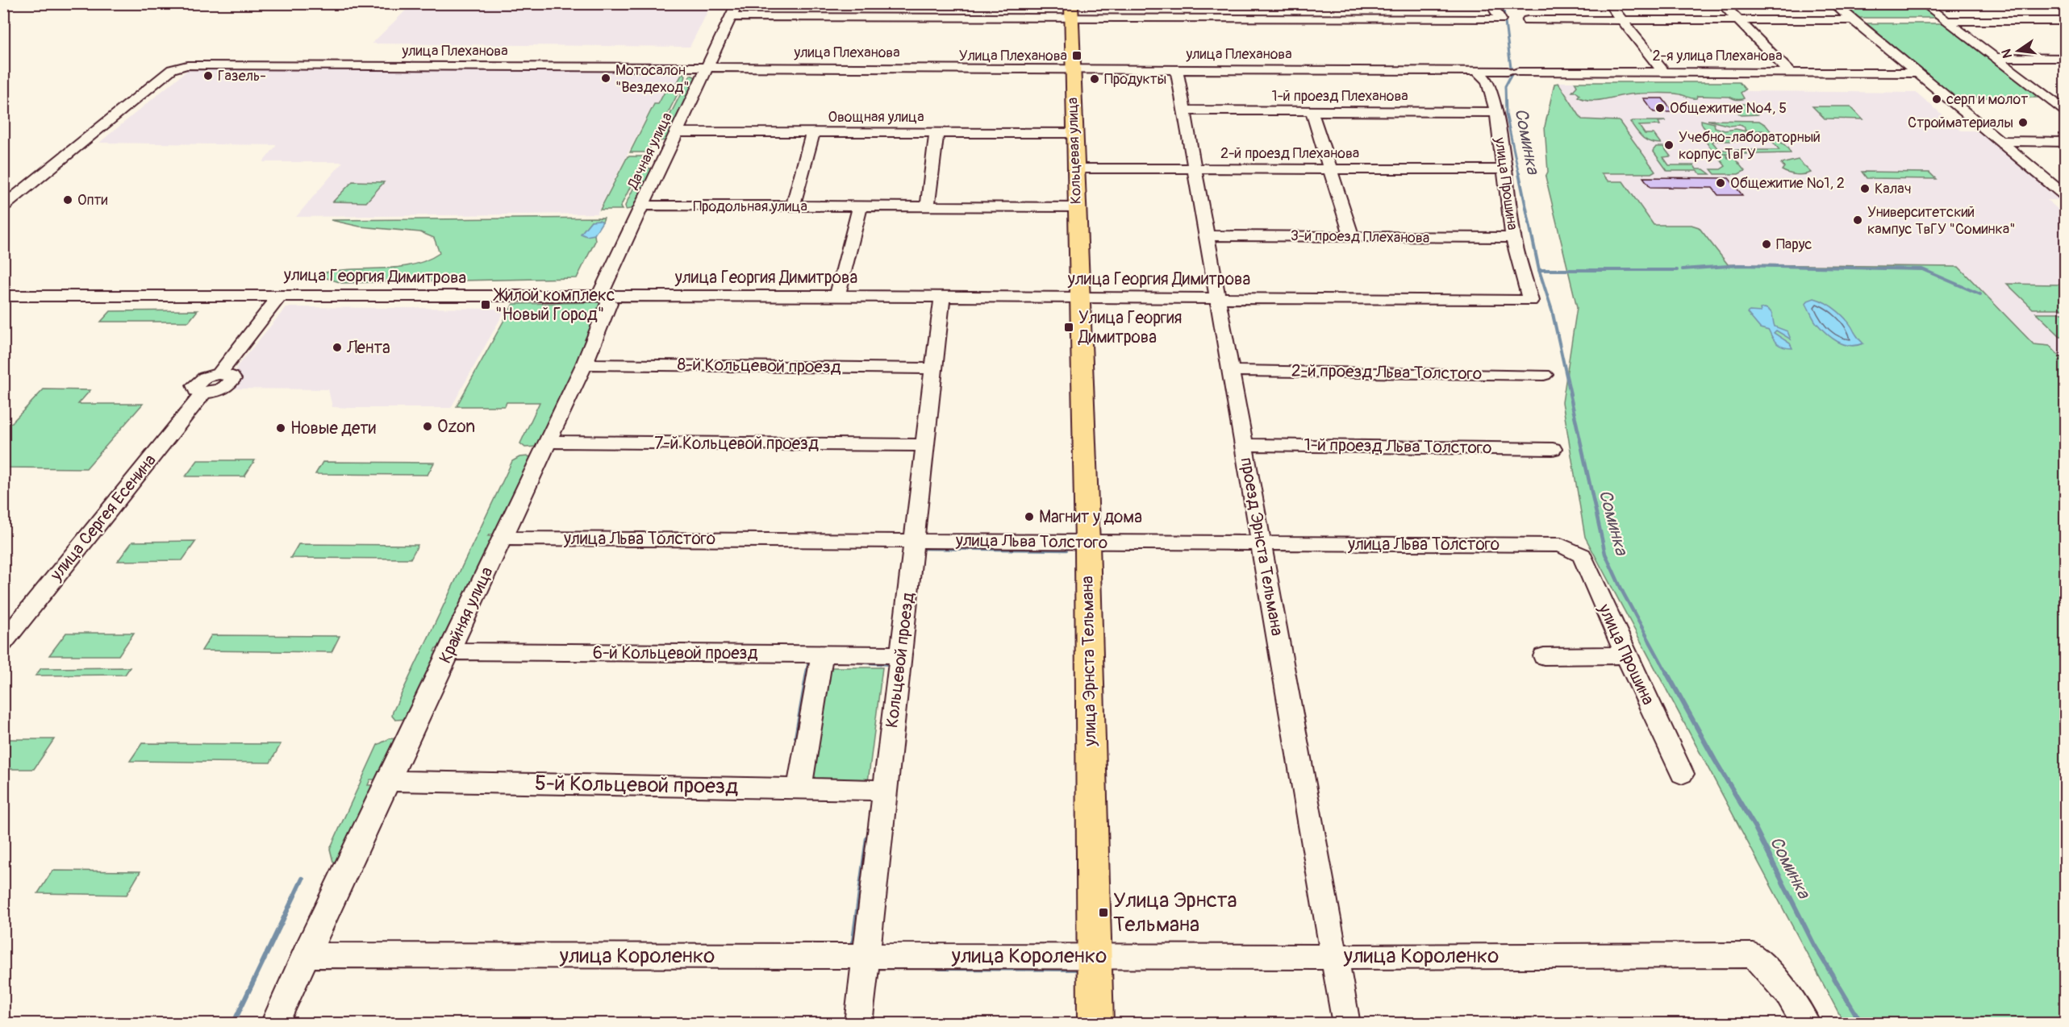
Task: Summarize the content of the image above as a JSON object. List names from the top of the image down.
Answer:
{
  "streets": {
    "main road": ["Кольцевая улица", "улица Эрнста Тельмана"],
    "street": [
      "улица Плеханова",
      "2-я улица Плеханова",
      "1-й проезд Плеханова",
      "Овощная улица",
      "Дачная улица",
      "2-й проезд Плеханова",
      "улица Прошина",
      "Продольная улица",
      "3-й проезд Плеханова",
      "улица Георгия Димитрова",
      "8-й Кольцевой проезд",
      "2-й проезд Льва Толстого",
      "7-й Кольцевой проезд",
      "1-й проезд Льва Толстого",
      "улица Сергея Есенина",
      "улица Льва Толстого",
      "проезд Эрнста Тельмана",
      "Крайняя улица",
      "6-й Кольцевой проезд",
      "Кольцевой проезд",
      "5-й Кольцевой проезд",
      "улица Короленко"
    ]
  },
  "crossings": [
    ["улица Плеханова", "2-я улица Плеханова"],
    ["улица Плеханова", "Дачная улица"],
    ["улица Плеханова", "Кольцевая улица"],
    ["улица Плеханова", "улица Прошина"],
    ["улица Плеханова", "проезд Эрнста Тельмана"],
    ["1-й проезд Плеханова", "улица Прошина"],
    ["1-й проезд Плеханова", "проезд Эрнста Тельмана"],
    ["Овощная улица", "Дачная улица"],
    ["Овощная улица", "Кольцевая улица"],
    ["Дачная улица", "Продольная улица"],
    ["Дачная улица", "Крайняя улица"],
    ["Кольцевая улица", "2-й проезд Плеханова"],
    ["Кольцевая улица", "Продольная улица"],
    ["Кольцевая улица", "улица Георгия Димитрова"],
    ["Кольцевая улица", "улица Эрнста Тельмана"],
    ["2-й проезд Плеханова", "улица Прошина"],
    ["2-й проезд Плеханова", "проезд Эрнста Тельмана"],
    ["улица Прошина", "3-й проезд Плеханова"],
    ["улица Прошина", "улица Георгия Димитрова"],
    ["улица Прошина", "улица Льва Толстого"],
    ["Продольная улица", "Крайняя улица"],
    ["3-й проезд Плеханова", "проезд Эрнста Тельмана"],
    ["улица Георгия Димитрова", "улица Сергея Есенина"],
    ["улица Георгия Димитрова", "проезд Эрнста Тельмана"],
    ["улица Георгия Димитрова", "Крайняя улица"],
    ["улица Георгия Димитрова", "Кольцевой проезд"],
    ["улица Георгия Димитрова", "улица Эрнста Тельмана"],
    ["8-й Кольцевой проезд", "Крайняя улица"],
    ["8-й Кольцевой проезд", "Кольцевой проезд"],
    ["2-й проезд Льва Толстого", "проезд Эрнста Тельмана"],
    ["7-й Кольцевой проезд", "Крайняя улица"],
    ["7-й Кольцевой проезд", "Кольцевой проезд"],
    ["1-й проезд Льва Толстого", "проезд Эрнста Тельмана"],
    ["улица Льва Толстого", "проезд Эрнста Тельмана"],
    ["улица Льва Толстого", "Крайняя улица"],
    ["улица Льва Толстого", "Кольцевой проезд"],
    ["улица Льва Толстого", "улица Эрнста Тельмана"],
    ["проезд Эрнста Тельмана", "улица Короленко"],
    ["Крайняя улица", "6-й Кольцевой проезд"],
    ["Крайняя улица", "5-й Кольцевой проезд"],
    ["Крайняя улица", "улица Короленко"],
    ["6-й Кольцевой проезд", "Кольцевой проезд"],
    ["Кольцевой проезд", "5-й Кольцевой проезд"],
    ["Кольцевой проезд", "улица Короленко"],
    ["улица Эрнста Тельмана", "улица Короленко"]
  ],
  "water": ["Соминка"],
  "places": {
    "transit": [
      "Улица Плеханова",
      "Жилой комплекс \"Новый Город\"",
      "Улица Георгия Димитрова",
      "Улица Эрнста Тельмана"
    ],
    "other": [
      "Газель-",
      "Мотосалон \"Вездеход\"",
      "Продукты",
      "серп и молот",
      "Общежитие №4, 5",
      "Стройматериалы",
      "Учебно-лабораторный корпус ТвГУ",
      "Общежитие №1, 2",
      "Калач",
      "Опти",
      "Университетский кампус ТвГУ \"Соминка\"",
      "Парус",
      "Лента",
      "Ozon",
      "Новые дети",
      "Магнит у дома"
    ]
  },
  "north": "left"
}
